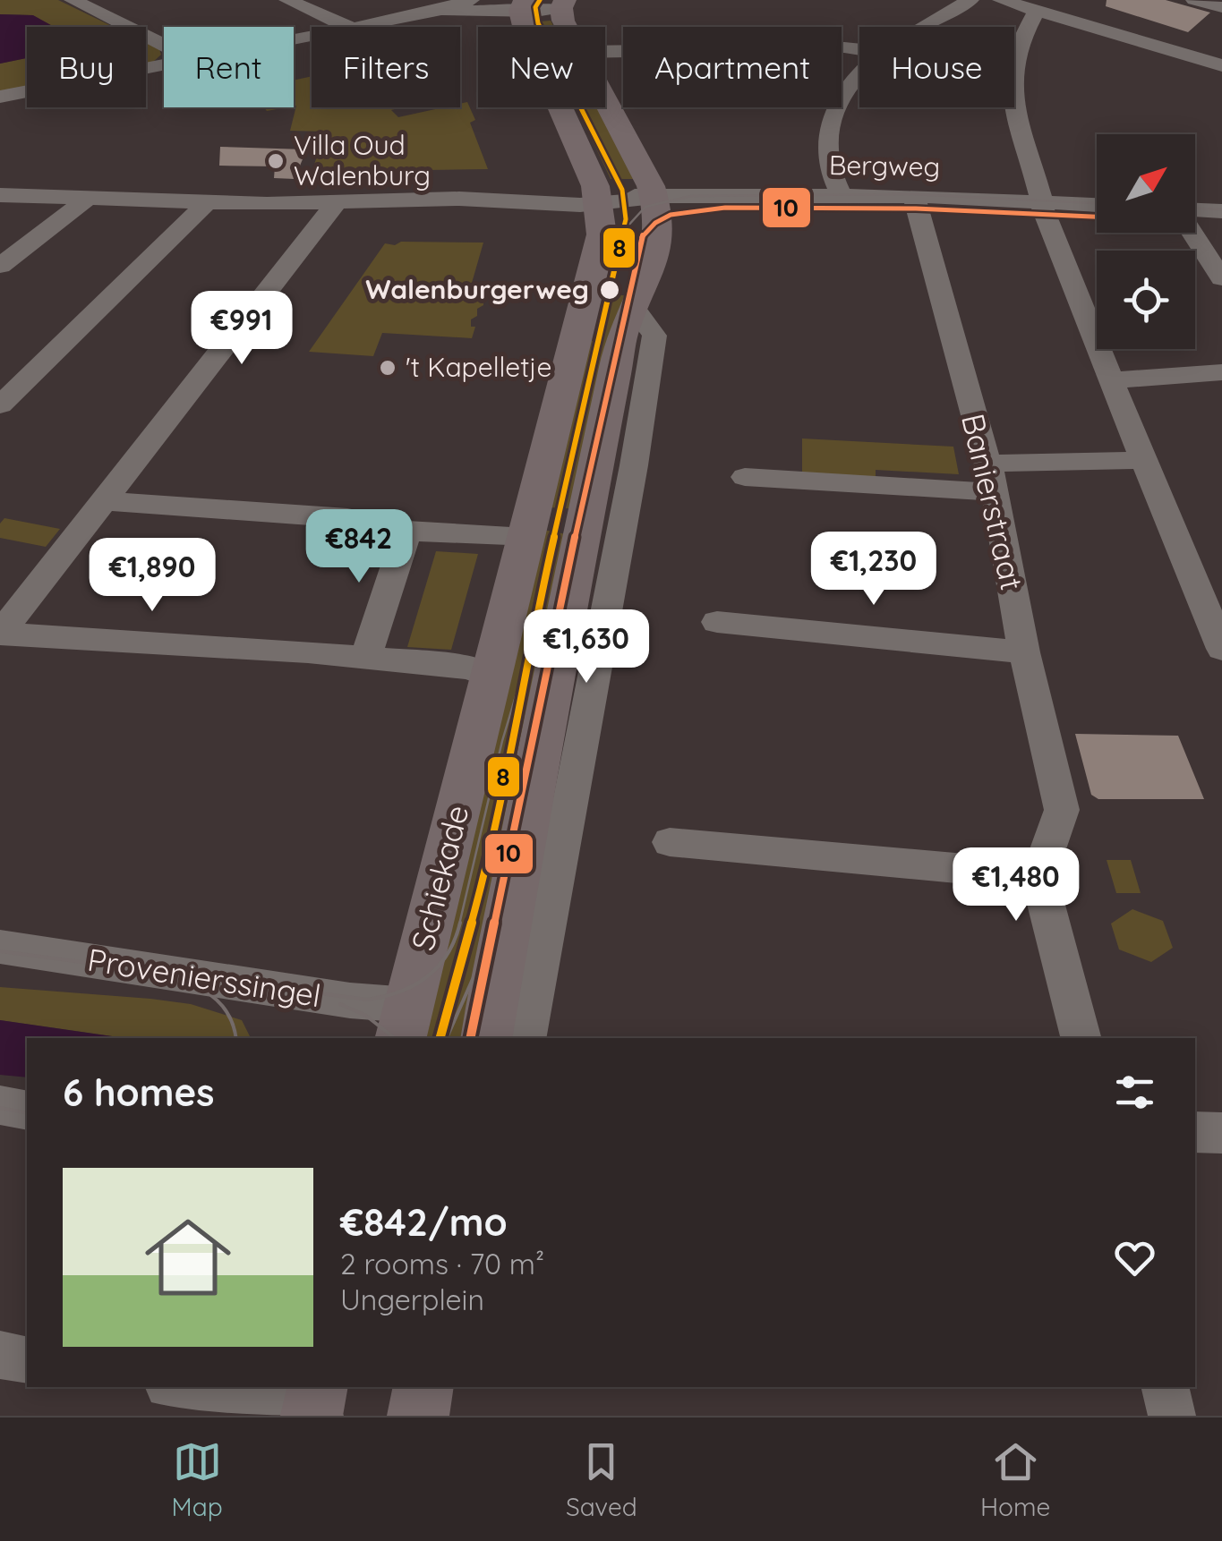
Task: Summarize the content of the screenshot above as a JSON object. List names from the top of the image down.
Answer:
{
  "streets": {
    "main road": ["Schiekade"],
    "street": ["Bergweg", "Banierstraat", "Provenierssingel"]
  },
  "crossings": [
    ["Bergweg", "Banierstraat"],
    ["Bergweg", "Schiekade"],
    ["Schiekade", "Provenierssingel"]
  ],
  "places": ["Villa Oud Walenburg", "Walenburgerweg", "'t Kapelletje"],
  "lines": ["transit line 8", "transit line 10"],
  "north": "top right",
  "page": {
    "chip": [
      "Buy",
      "Rent",
      "Filters",
      "New",
      "Apartment",
      "House"
    ],
    "price": [
      "€991",
      "€842",
      "€1,230",
      "€1,890",
      "€1,630",
      "€1,480"
    ],
    "heading": "6 homes",
    "list": [
      {
        "name": "€842/mo",
        "note": "2 rooms · 70 m² · Ungerplein"
      }
    ],
    "tabs": ["Map", "Saved", "Home"]
  }
}
